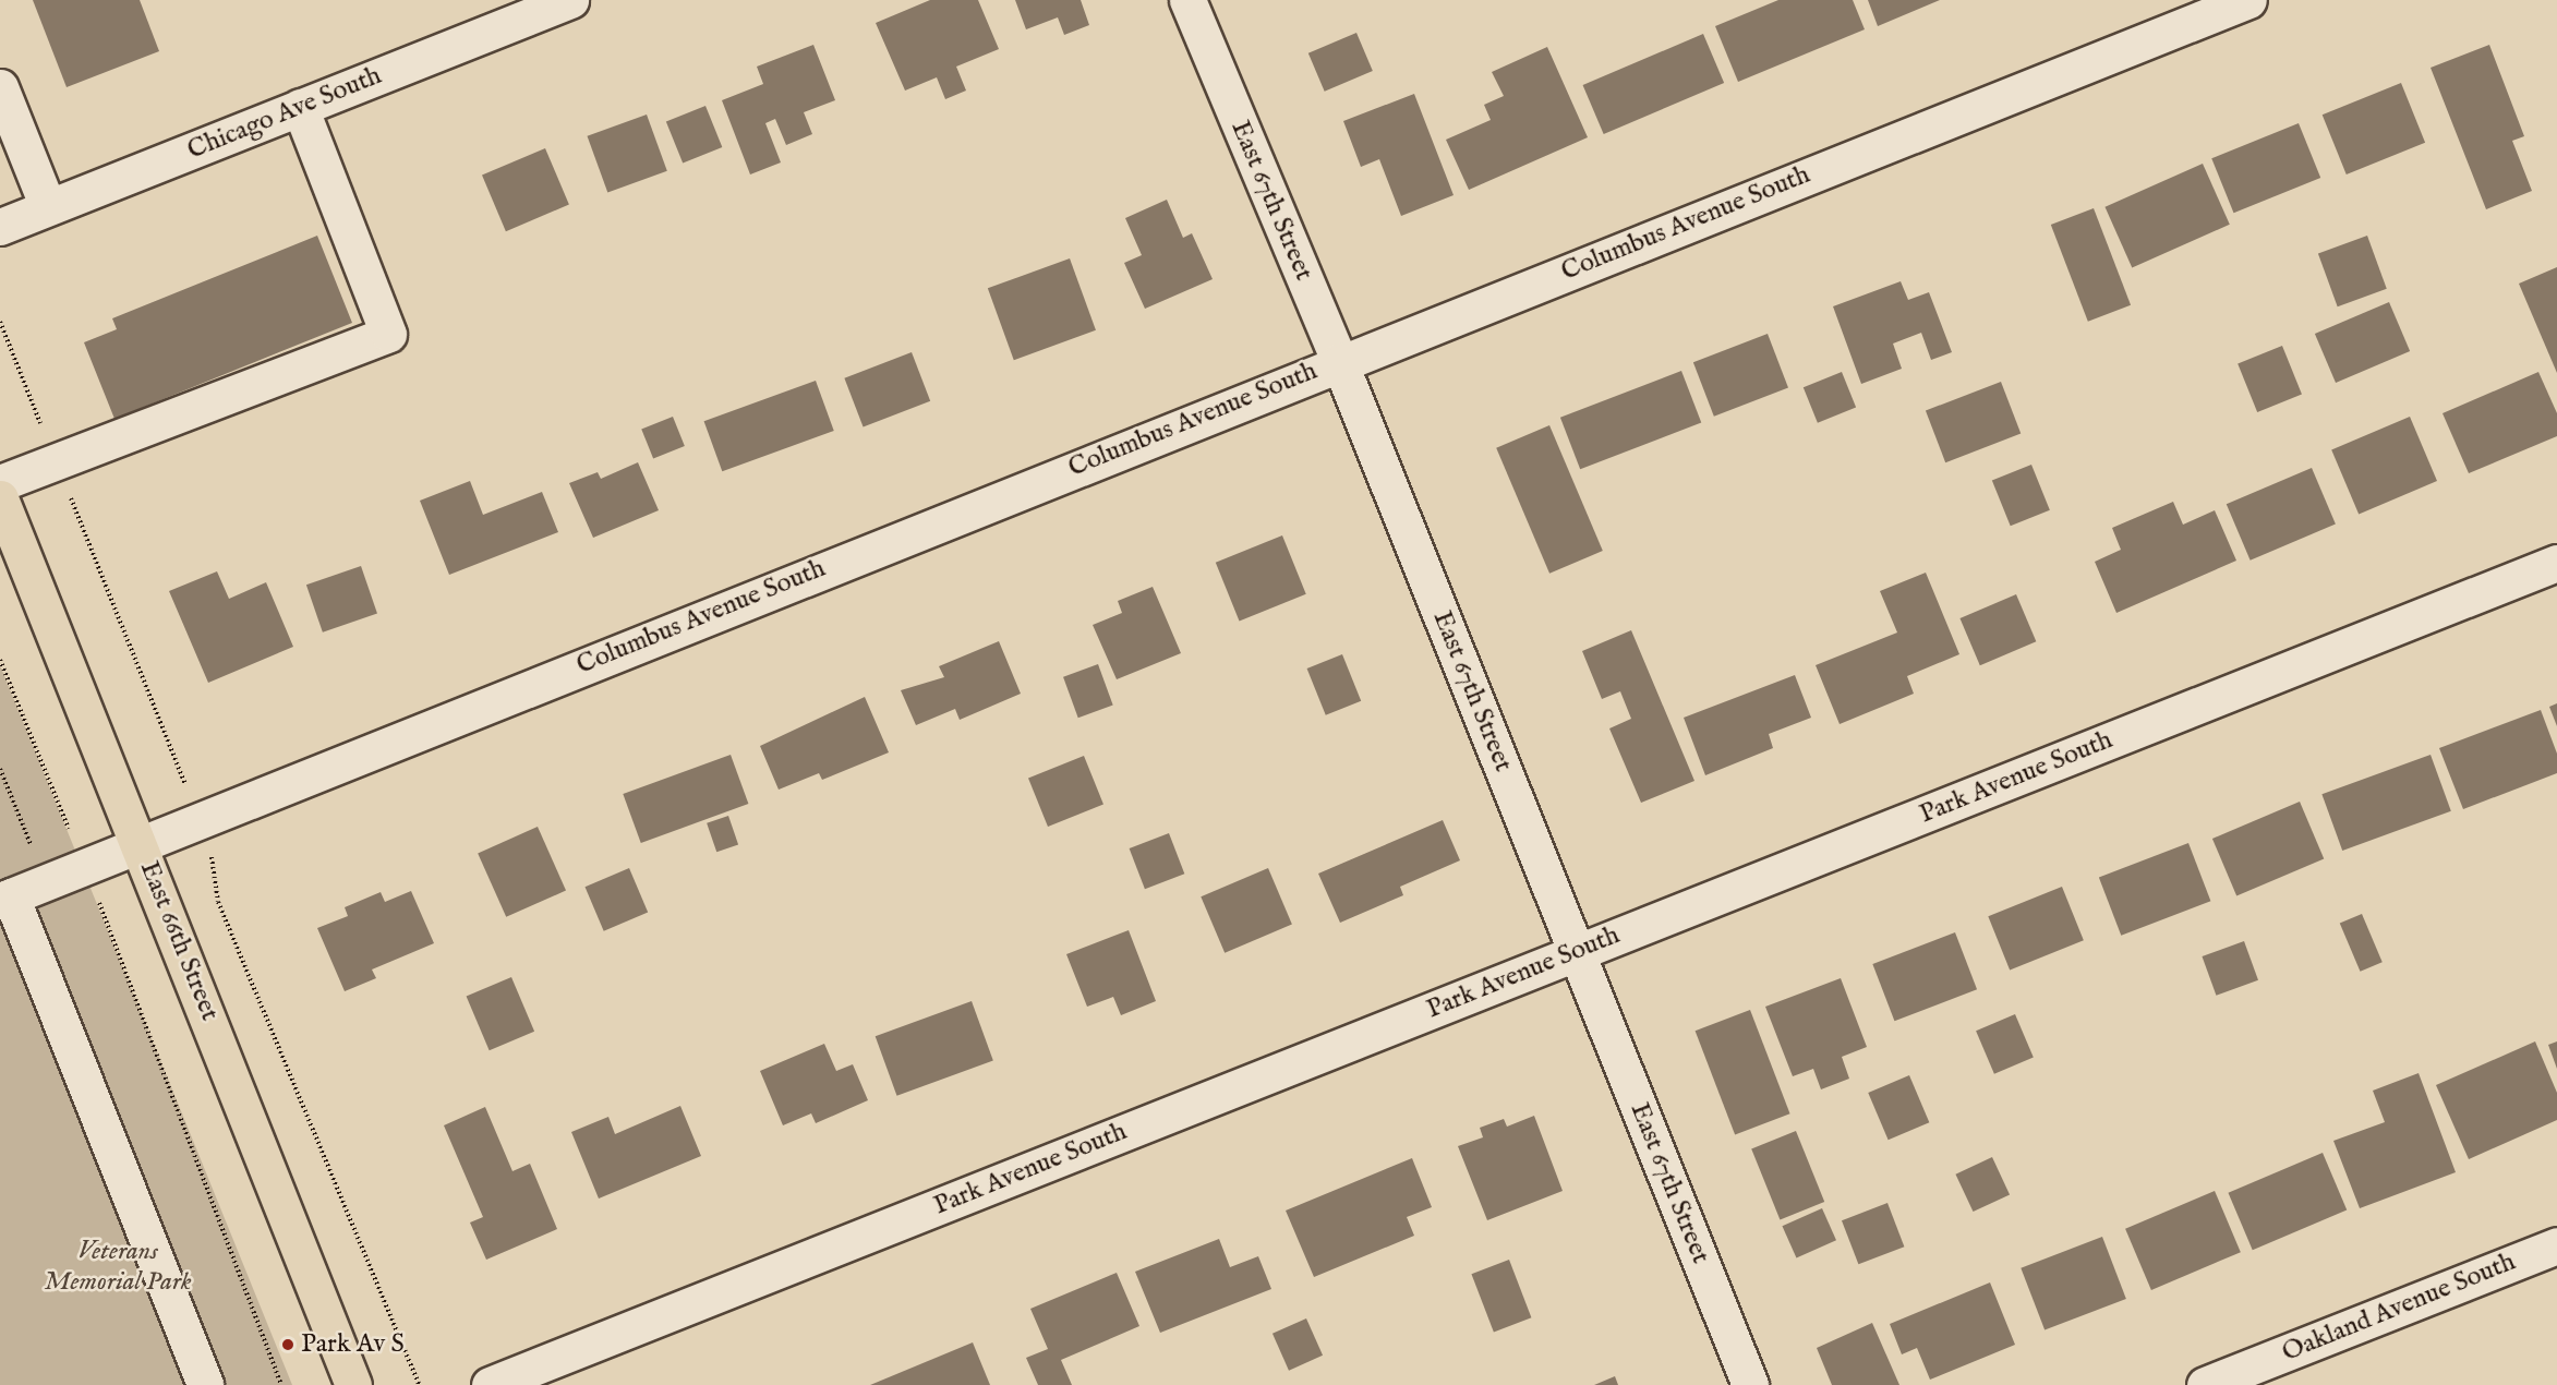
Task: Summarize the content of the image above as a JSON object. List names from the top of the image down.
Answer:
{
  "streets": {
    "main road": ["East 66th Street"],
    "street": [
      "Chicago Ave South",
      "East 67th Street",
      "Columbus Avenue South",
      "Park Avenue South",
      "Oakland Avenue South"
    ]
  },
  "crossings": [
    ["East 67th Street", "Columbus Avenue South"],
    ["East 67th Street", "Park Avenue South"],
    ["Columbus Avenue South", "East 66th Street"]
  ],
  "parks": ["Veterans Memorial Park"],
  "places": ["Park Av S"]
}
